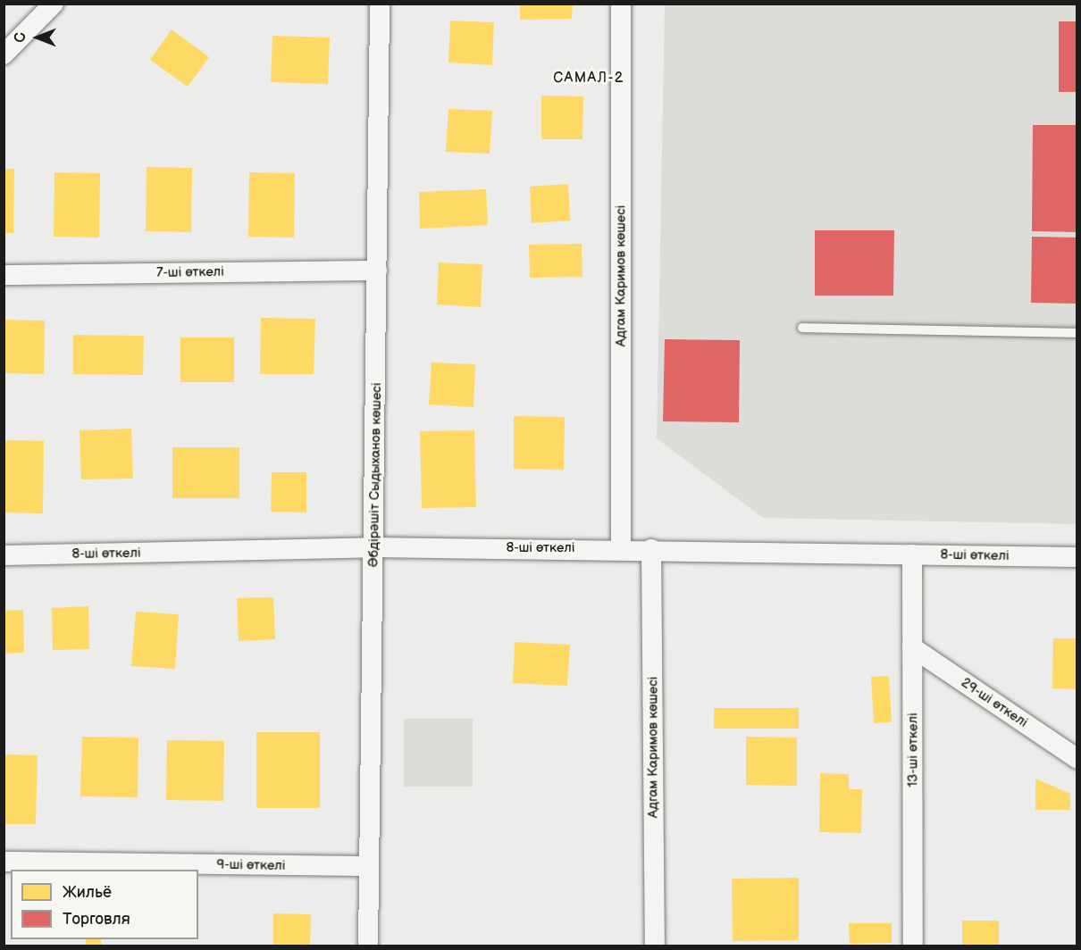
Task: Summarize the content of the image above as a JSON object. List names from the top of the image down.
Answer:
{
  "streets": {
    "street": [
      "7-ші өткелі",
      "Адгам Каримов көшесі",
      "Әбдірәшіт Сыдыханов көшесі",
      "8-ші өткелі",
      "29-ші өткелі",
      "13-ші өткелі",
      "9-ші өткелі"
    ]
  },
  "crossings": [
    ["7-ші өткелі", "Әбдірәшіт Сыдыханов көшесі"],
    ["Адгам Каримов көшесі", "8-ші өткелі"],
    ["Әбдірәшіт Сыдыханов көшесі", "8-ші өткелі"],
    ["Әбдірәшіт Сыдыханов көшесі", "9-ші өткелі"],
    ["8-ші өткелі", "13-ші өткелі"],
    ["29-ші өткелі", "13-ші өткелі"]
  ],
  "districts": ["САМАЛ-2"],
  "legend": ["Жильё", "Торговля"],
  "north": "left"
}
